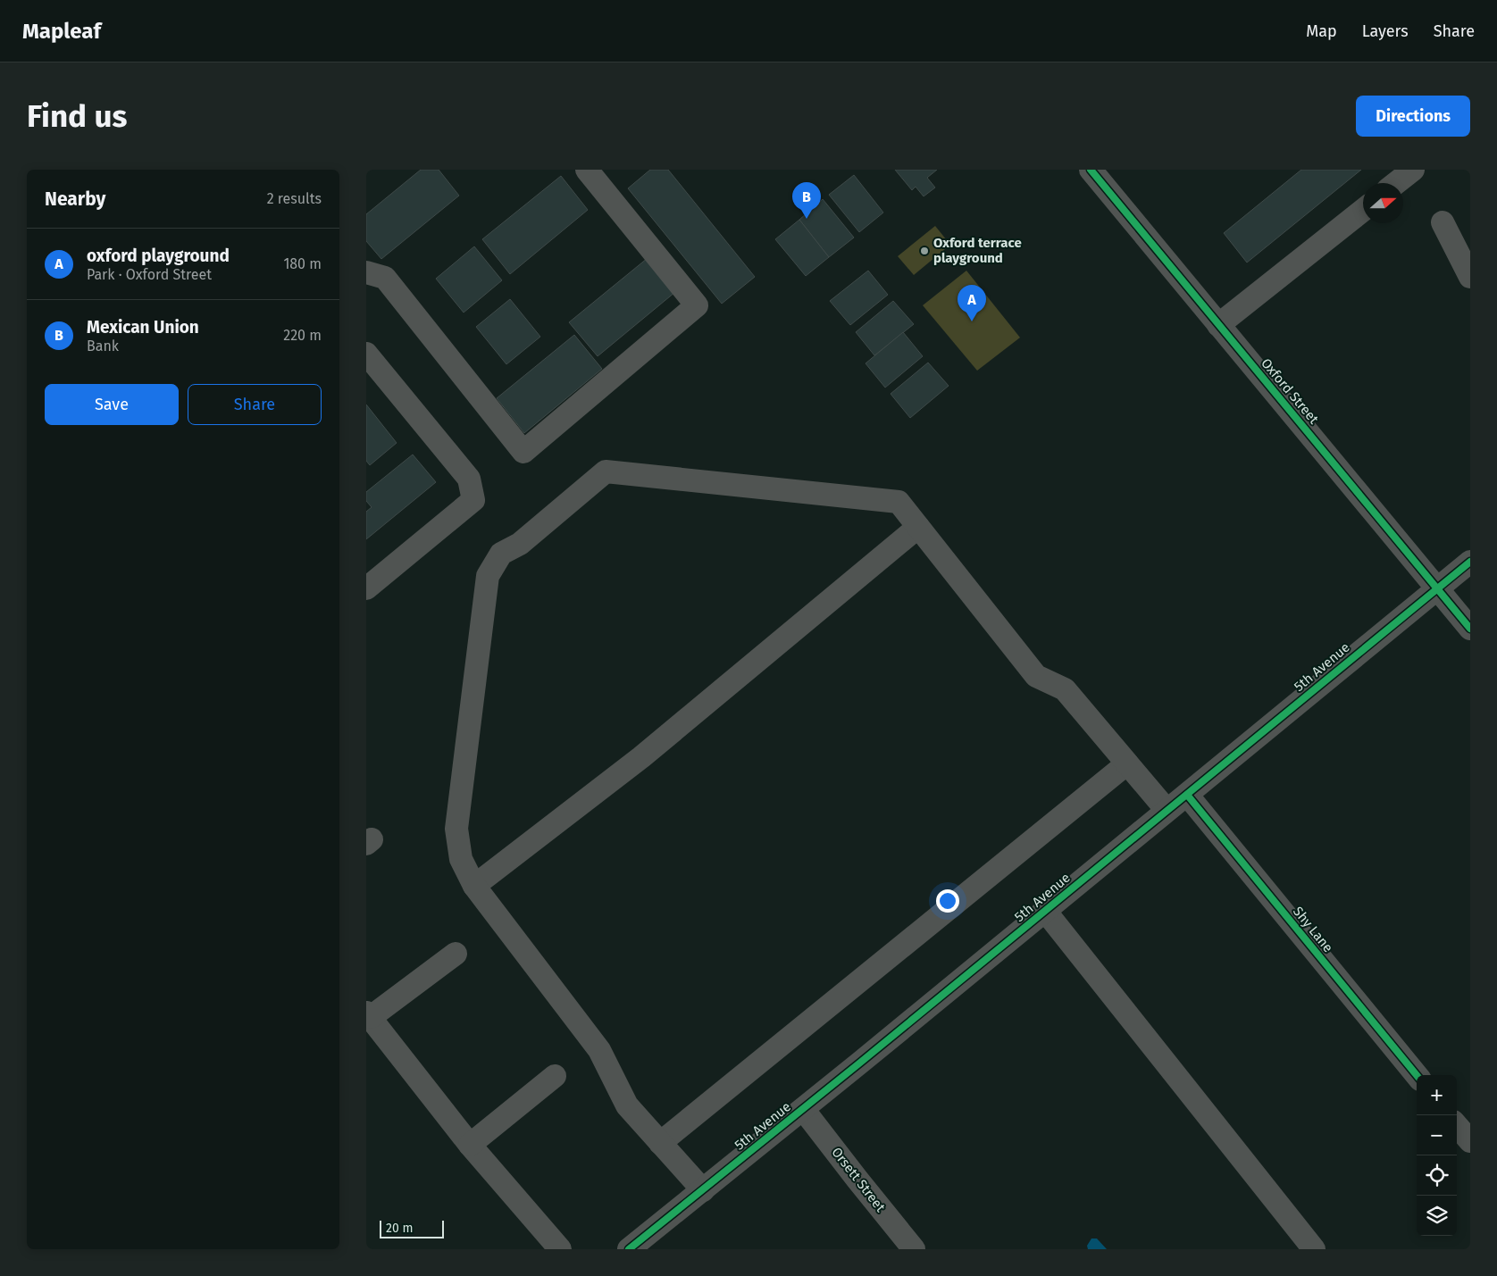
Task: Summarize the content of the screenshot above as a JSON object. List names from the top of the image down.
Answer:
{
  "streets": {
    "street": [
      "Oxford Street",
      "5th Avenue",
      "Shy Lane",
      "Orsett Street"
    ]
  },
  "crossings": [
    ["Oxford Street", "5th Avenue"],
    ["5th Avenue", "Shy Lane"],
    ["5th Avenue", "Orsett Street"]
  ],
  "places": ["Oxford terrace playground"],
  "scale_bar": "20 m",
  "north": "right",
  "page": {
    "header": "Mapleaf",
    "nav": ["Map", "Layers", "Share"],
    "buttons": [
      "Directions",
      ["Save", "Share"]
    ],
    "title": "Find us",
    "heading": ["Nearby", "2 results"],
    "pins": ["B", "A"],
    "list": [
      {
        "mark": "A",
        "name": "oxford playground",
        "note": "Park · Oxford Street",
        "value": "180 m"
      },
      {
        "mark": "B",
        "name": "Mexican Union",
        "note": "Bank",
        "value": "220 m"
      }
    ],
    "map_buttons": ["+", "−"],
    "scale": "20 m"
  }
}
